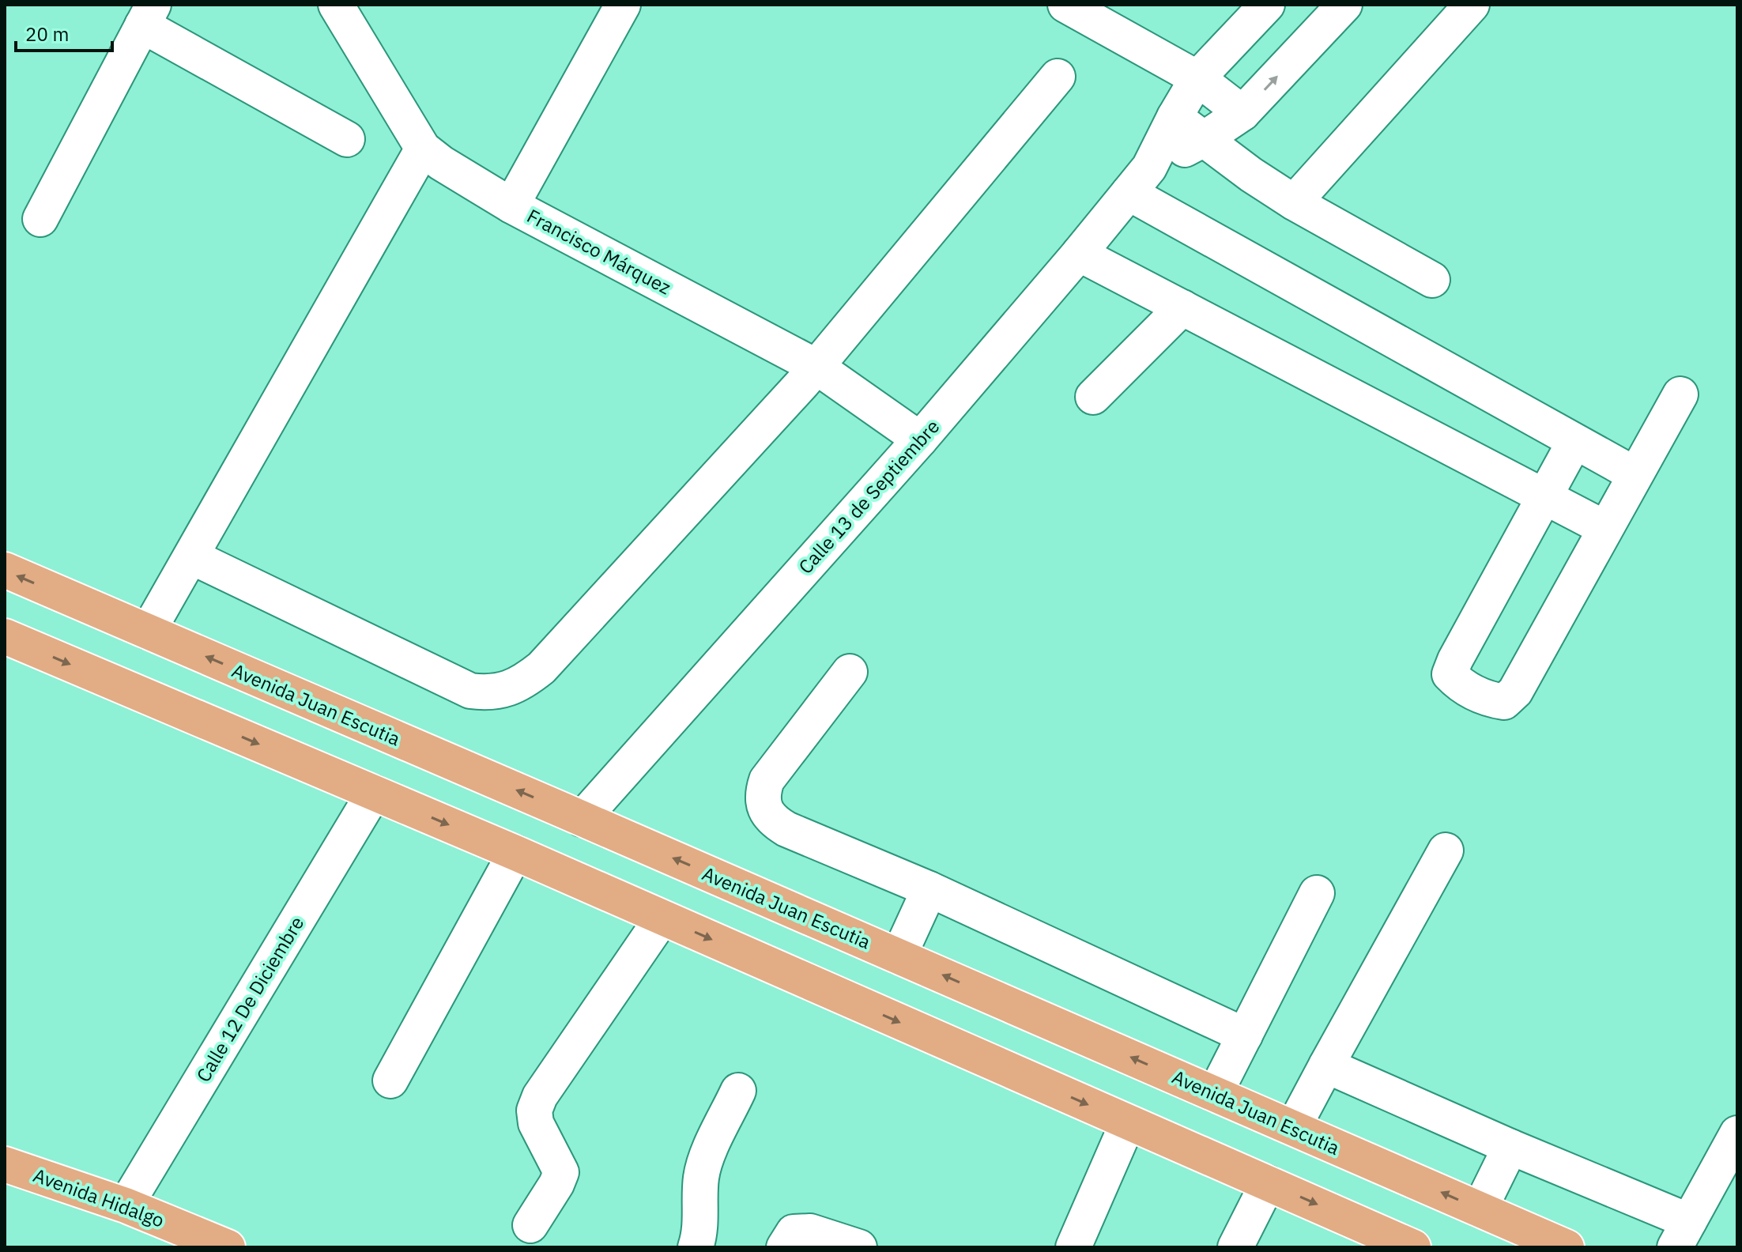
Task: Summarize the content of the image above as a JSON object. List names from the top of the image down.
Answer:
{
  "streets": {
    "main road": ["Avenida Juan Escutia", "Avenida Hidalgo"],
    "street": ["Francisco Márquez", "Calle 13 de Septiembre", "Calle 12 De Diciembre"]
  },
  "crossings": [
    ["Francisco Márquez", "Calle 13 de Septiembre"],
    ["Calle 13 de Septiembre", "Avenida Juan Escutia"],
    ["Calle 12 De Diciembre", "Avenida Hidalgo"]
  ],
  "scale_bar": "20 m"
}
